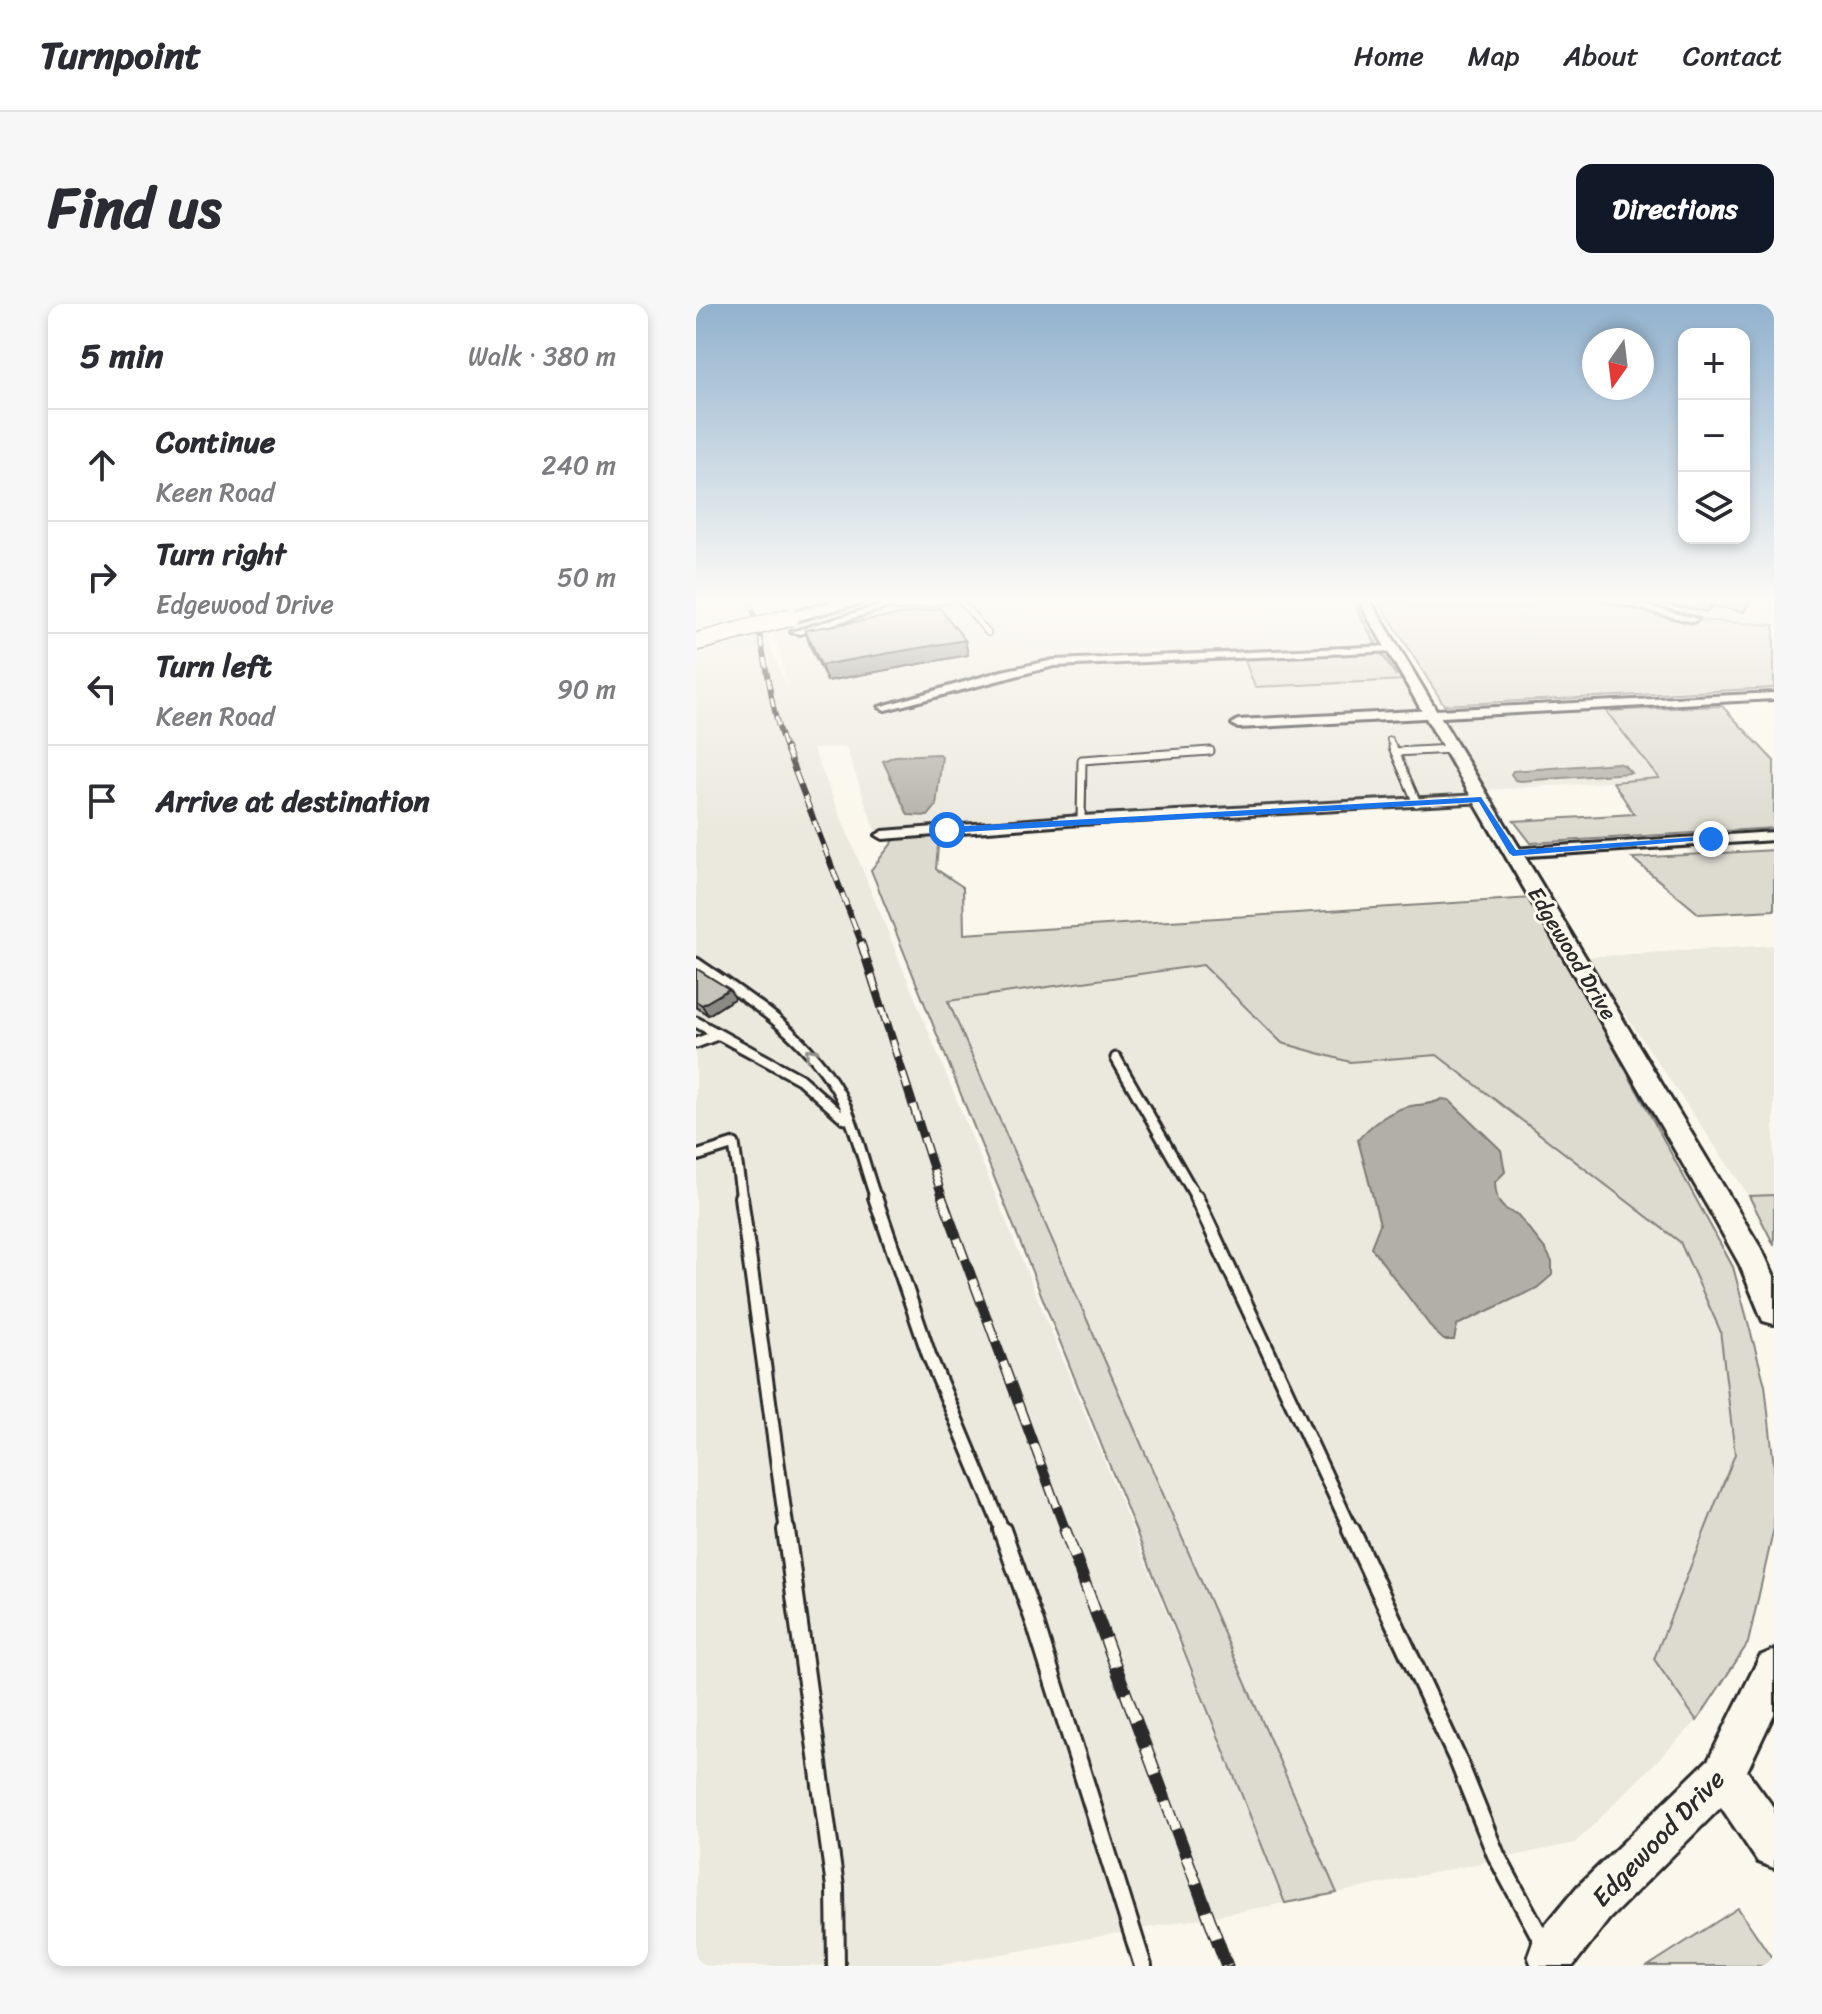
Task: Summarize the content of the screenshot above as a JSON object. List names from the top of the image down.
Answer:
{
  "streets": {
    "street": ["Edgewood Drive"]
  },
  "north": "bottom",
  "page": {
    "header": "Turnpoint",
    "nav": [
      "Home",
      "Map",
      "About",
      "Contact"
    ],
    "title": "Find us",
    "buttons": "Directions",
    "heading": ["5 min", "Walk · 380 m"],
    "map_buttons": ["+", "−"],
    "list": [
      ["Continue", "Keen Road", "240 m"],
      ["Turn right", "Edgewood Drive", "50 m"],
      ["Turn left", "Keen Road", "90 m"],
      "Arrive at destination"
    ]
  }
}
